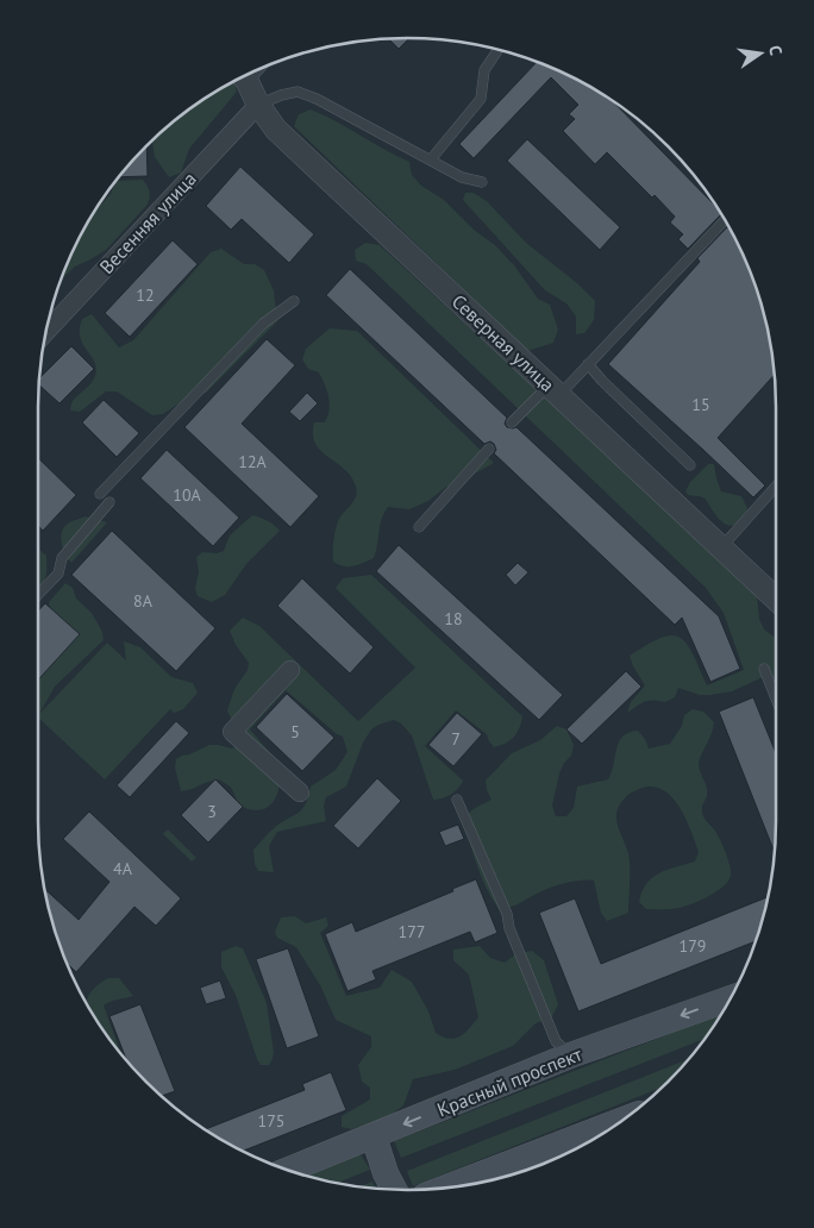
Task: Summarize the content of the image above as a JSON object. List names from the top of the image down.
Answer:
{
  "streets": {
    "main road": ["Красный проспект"],
    "street": ["Весенняя улица", "Северная улица"]
  },
  "crossings": [
    ["Весенняя улица", "Северная улица"]
  ],
  "house_numbers": [
    "12",
    "15",
    "12А",
    "10А",
    "8А",
    "18",
    "5",
    "7",
    "3",
    "4А",
    "177",
    "179",
    "175"
  ],
  "north": "right"
}
